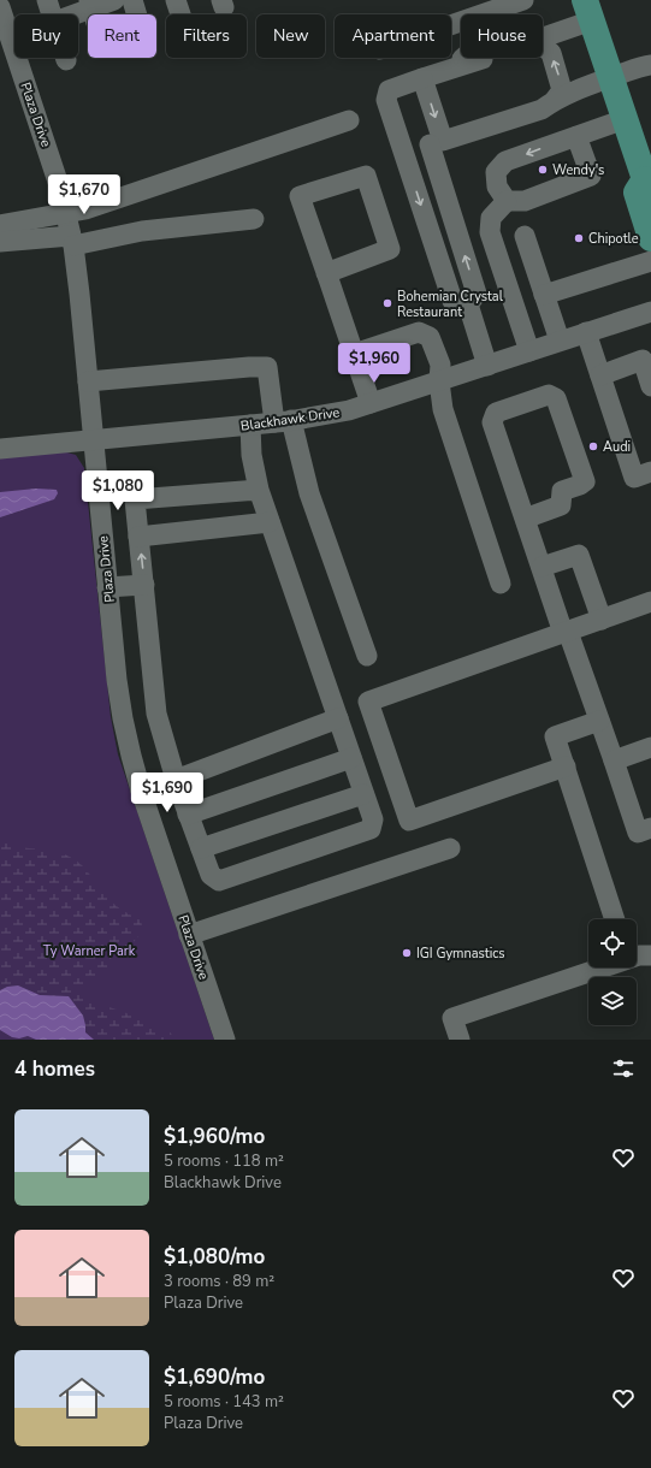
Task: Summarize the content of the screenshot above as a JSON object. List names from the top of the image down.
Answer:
{
  "streets": {
    "street": ["Plaza Drive", "Blackhawk Drive"]
  },
  "crossings": [
    ["Plaza Drive", "Blackhawk Drive"]
  ],
  "parks": ["Ty Warner Park"],
  "places": [
    "Wendy's",
    "Chipotle",
    "Bohemian Crystal Restaurant",
    "Audi",
    "IGI Gymnastics"
  ],
  "page": {
    "chip": [
      "Buy",
      "Rent",
      "Filters",
      "New",
      "Apartment",
      "House"
    ],
    "price": [
      "$1,670",
      "$1,960",
      "$1,080",
      "$1,690"
    ],
    "heading": "4 homes",
    "list": [
      {
        "name": "$1,960/mo",
        "note": "5 rooms · 118 m² · Blackhawk Drive"
      },
      {
        "name": "$1,080/mo",
        "note": "3 rooms · 89 m² · Plaza Drive"
      },
      {
        "name": "$1,690/mo",
        "note": "5 rooms · 143 m² · Plaza Drive"
      }
    ]
  }
}
